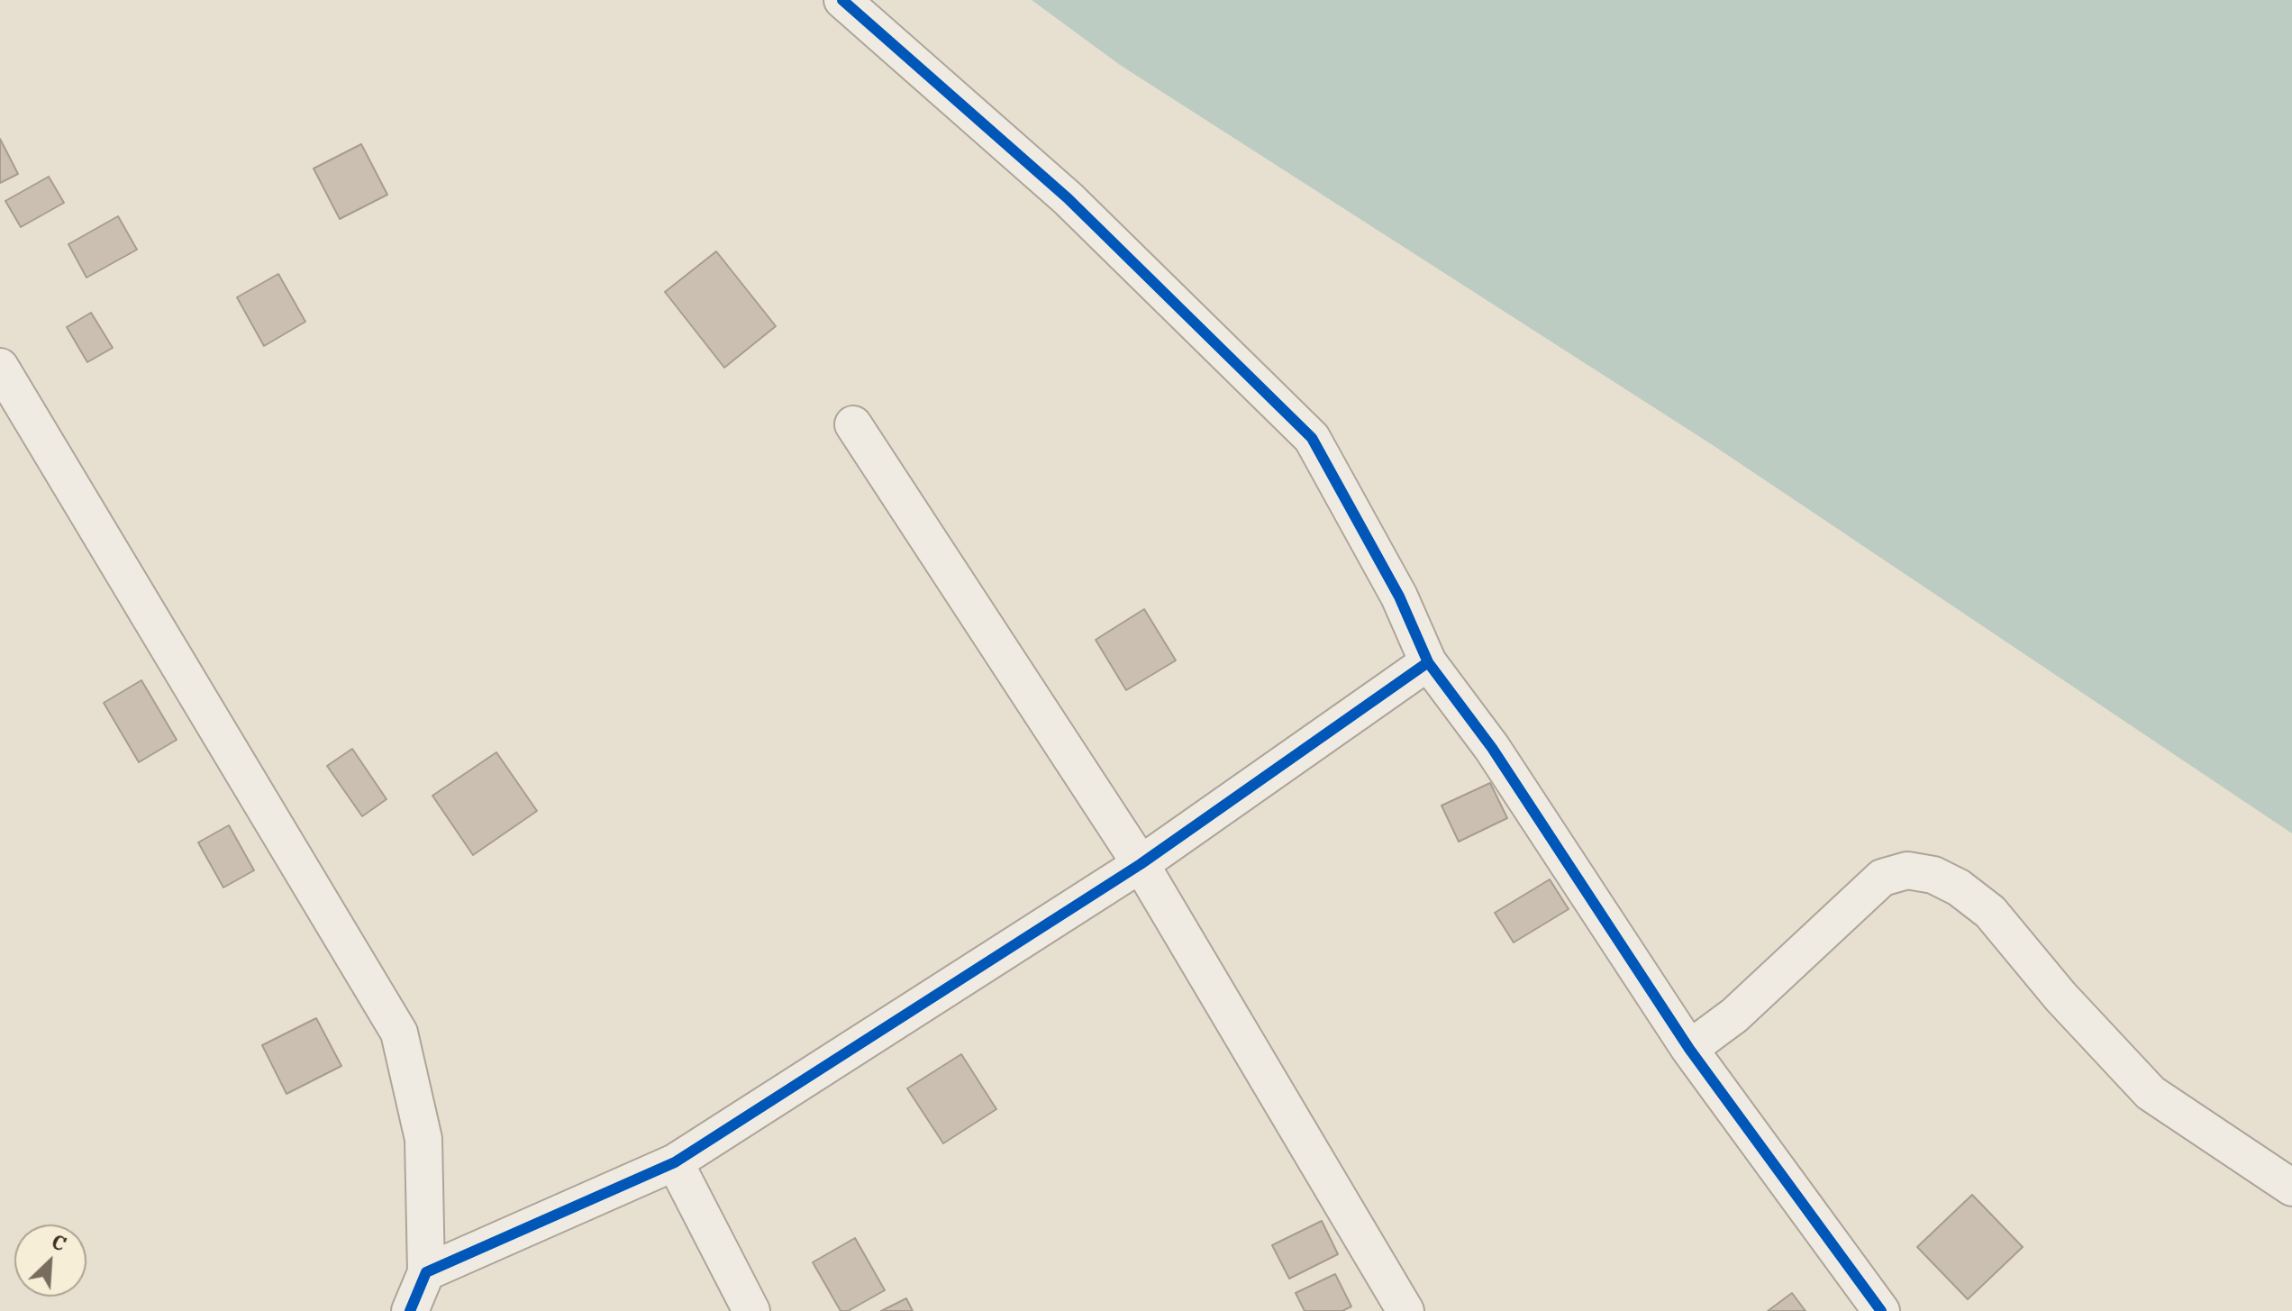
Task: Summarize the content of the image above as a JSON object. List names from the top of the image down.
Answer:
{
  "north": "top right"
}
